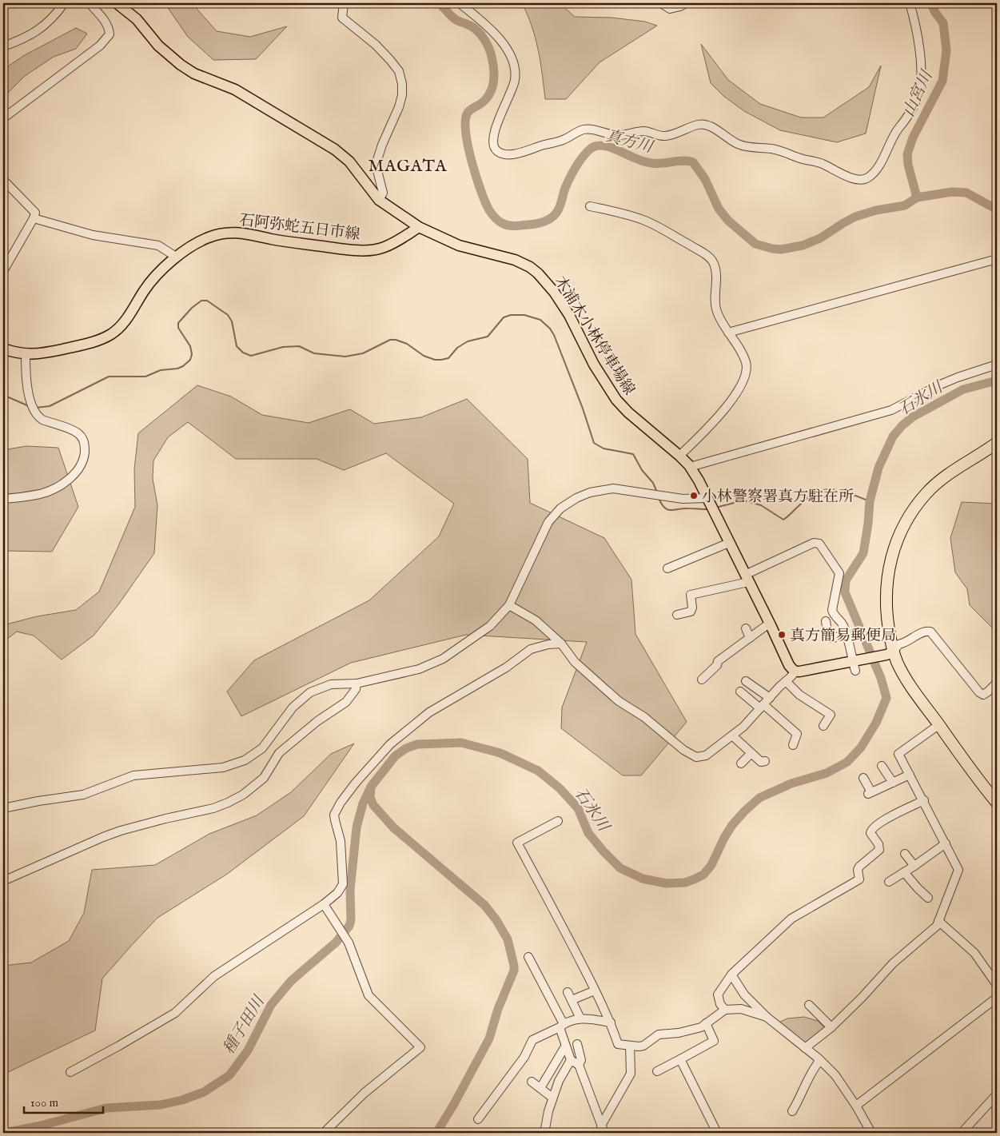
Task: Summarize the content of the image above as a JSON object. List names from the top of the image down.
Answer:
{
  "streets": {
    "main road": ["石阿弥蛇五日市線", "木浦木小林停車場線"]
  },
  "crossings": [
    ["石阿弥蛇五日市線", "木浦木小林停車場線"]
  ],
  "districts": ["MAGATA"],
  "water": [
    "山宮川",
    "真方川",
    "石氷川",
    "種子田川"
  ],
  "places": ["小林警察署真方駐在所", "真方簡易郵便局"],
  "scale_bar": "100 m"
}
